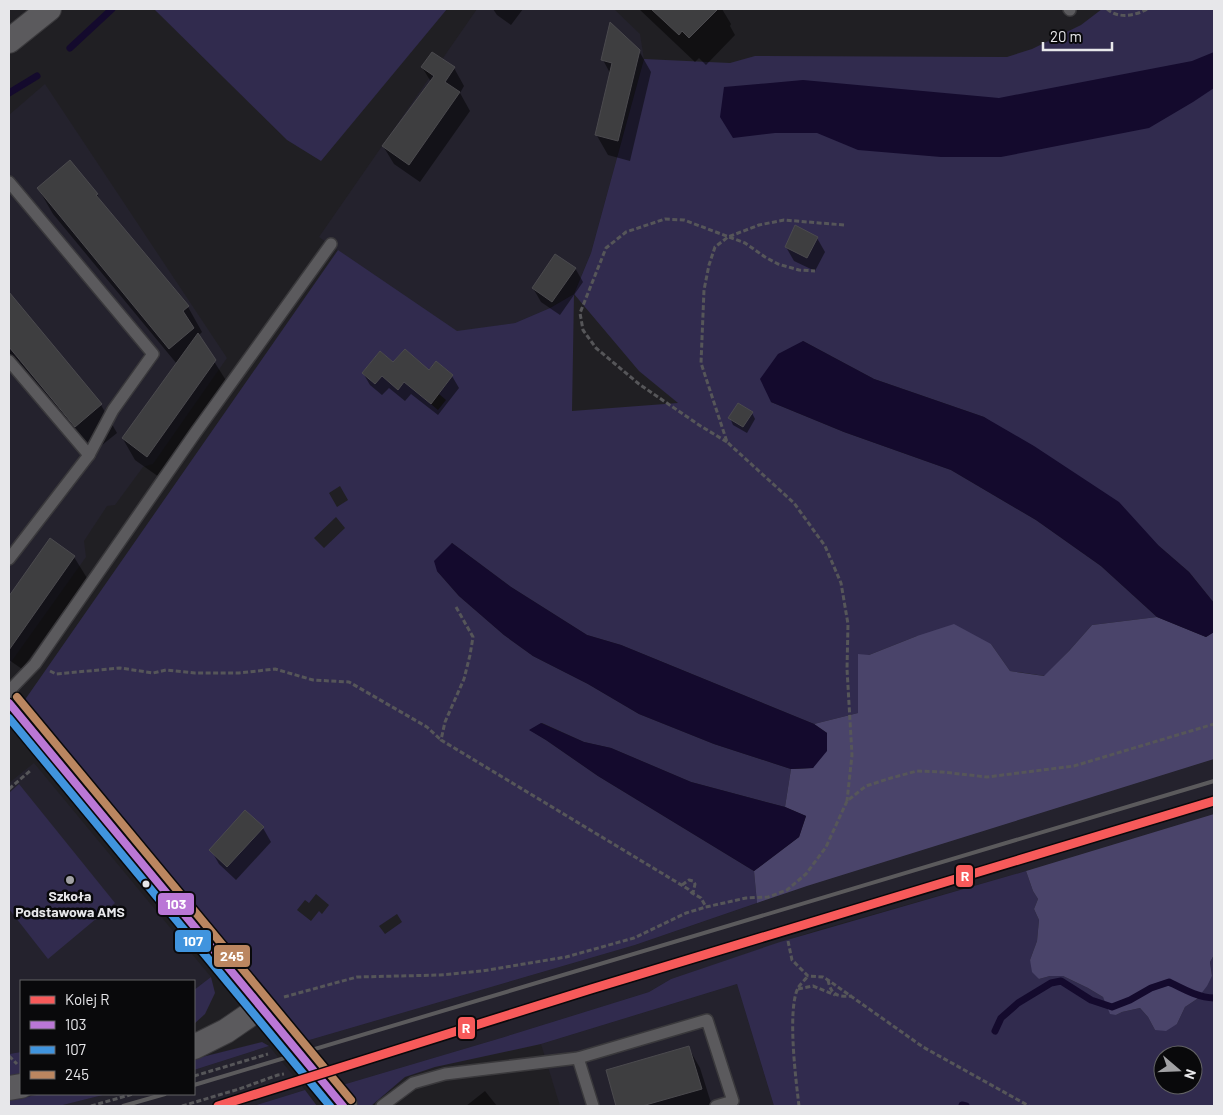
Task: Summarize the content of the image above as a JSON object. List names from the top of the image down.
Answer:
{
  "places": ["Szkoła Podstawowa AMS"],
  "lines": [
    "transit line 245",
    "transit line 103",
    "transit line 107",
    "rail line R"
  ],
  "legend": [
    "Kolej R",
    "103",
    "107",
    "245"
  ],
  "scale_bar": "20 m",
  "north": "right"
}
